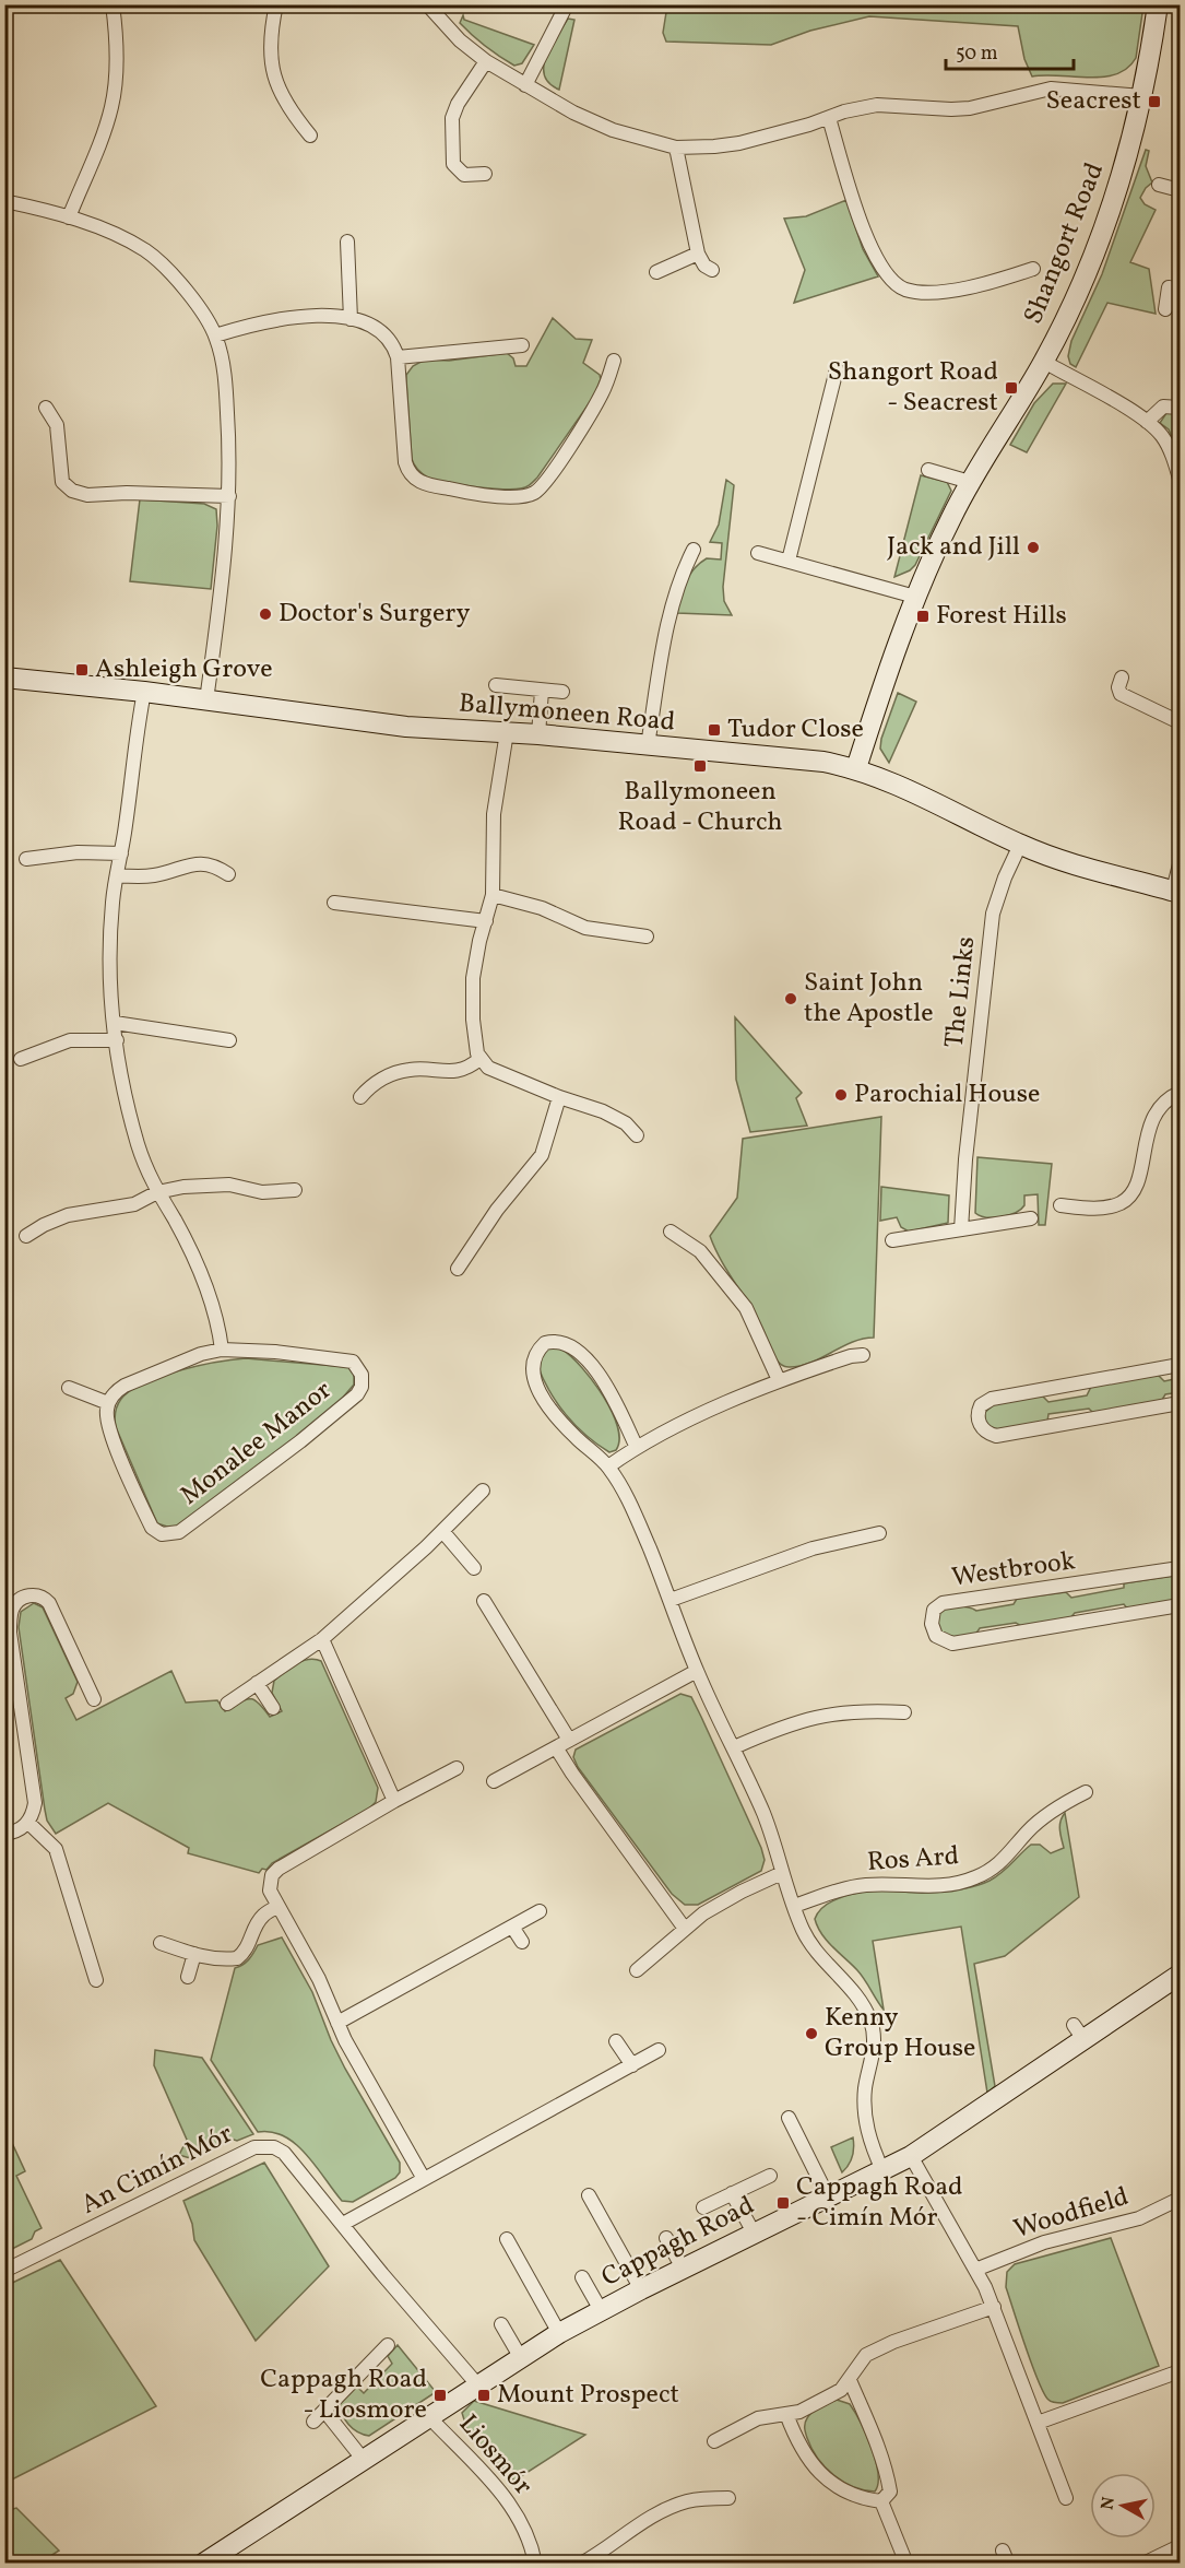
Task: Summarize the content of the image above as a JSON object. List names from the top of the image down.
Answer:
{
  "streets": {
    "street": [
      "Shangort Road",
      "Ballymoneen Road",
      "The Links",
      "Monalee Manor",
      "Westbrook",
      "Ros Ard",
      "An Cimín Mór",
      "Woodfield",
      "Cappagh Road",
      "Liosmór"
    ]
  },
  "crossings": [
    ["Shangort Road", "Ballymoneen Road"],
    ["Ballymoneen Road", "The Links"],
    ["An Cimín Mór", "Cappagh Road"],
    ["Cappagh Road", "Liosmór"]
  ],
  "places": {
    "transit": [
      "Seacrest",
      "Shangort Road - Seacrest",
      "Forest Hills",
      "Ashleigh Grove",
      "Tudor Close",
      "Ballymoneen Road - Church",
      "Cappagh Road - Cimín Mór",
      "Cappagh Road - Liosmore",
      "Mount Prospect"
    ],
    "other": [
      "Jack and Jill",
      "Doctor's Surgery",
      "Saint John the Apostle",
      "Parochial House",
      "Kenny Group House"
    ]
  },
  "scale_bar": "50 m",
  "north": "left"
}
